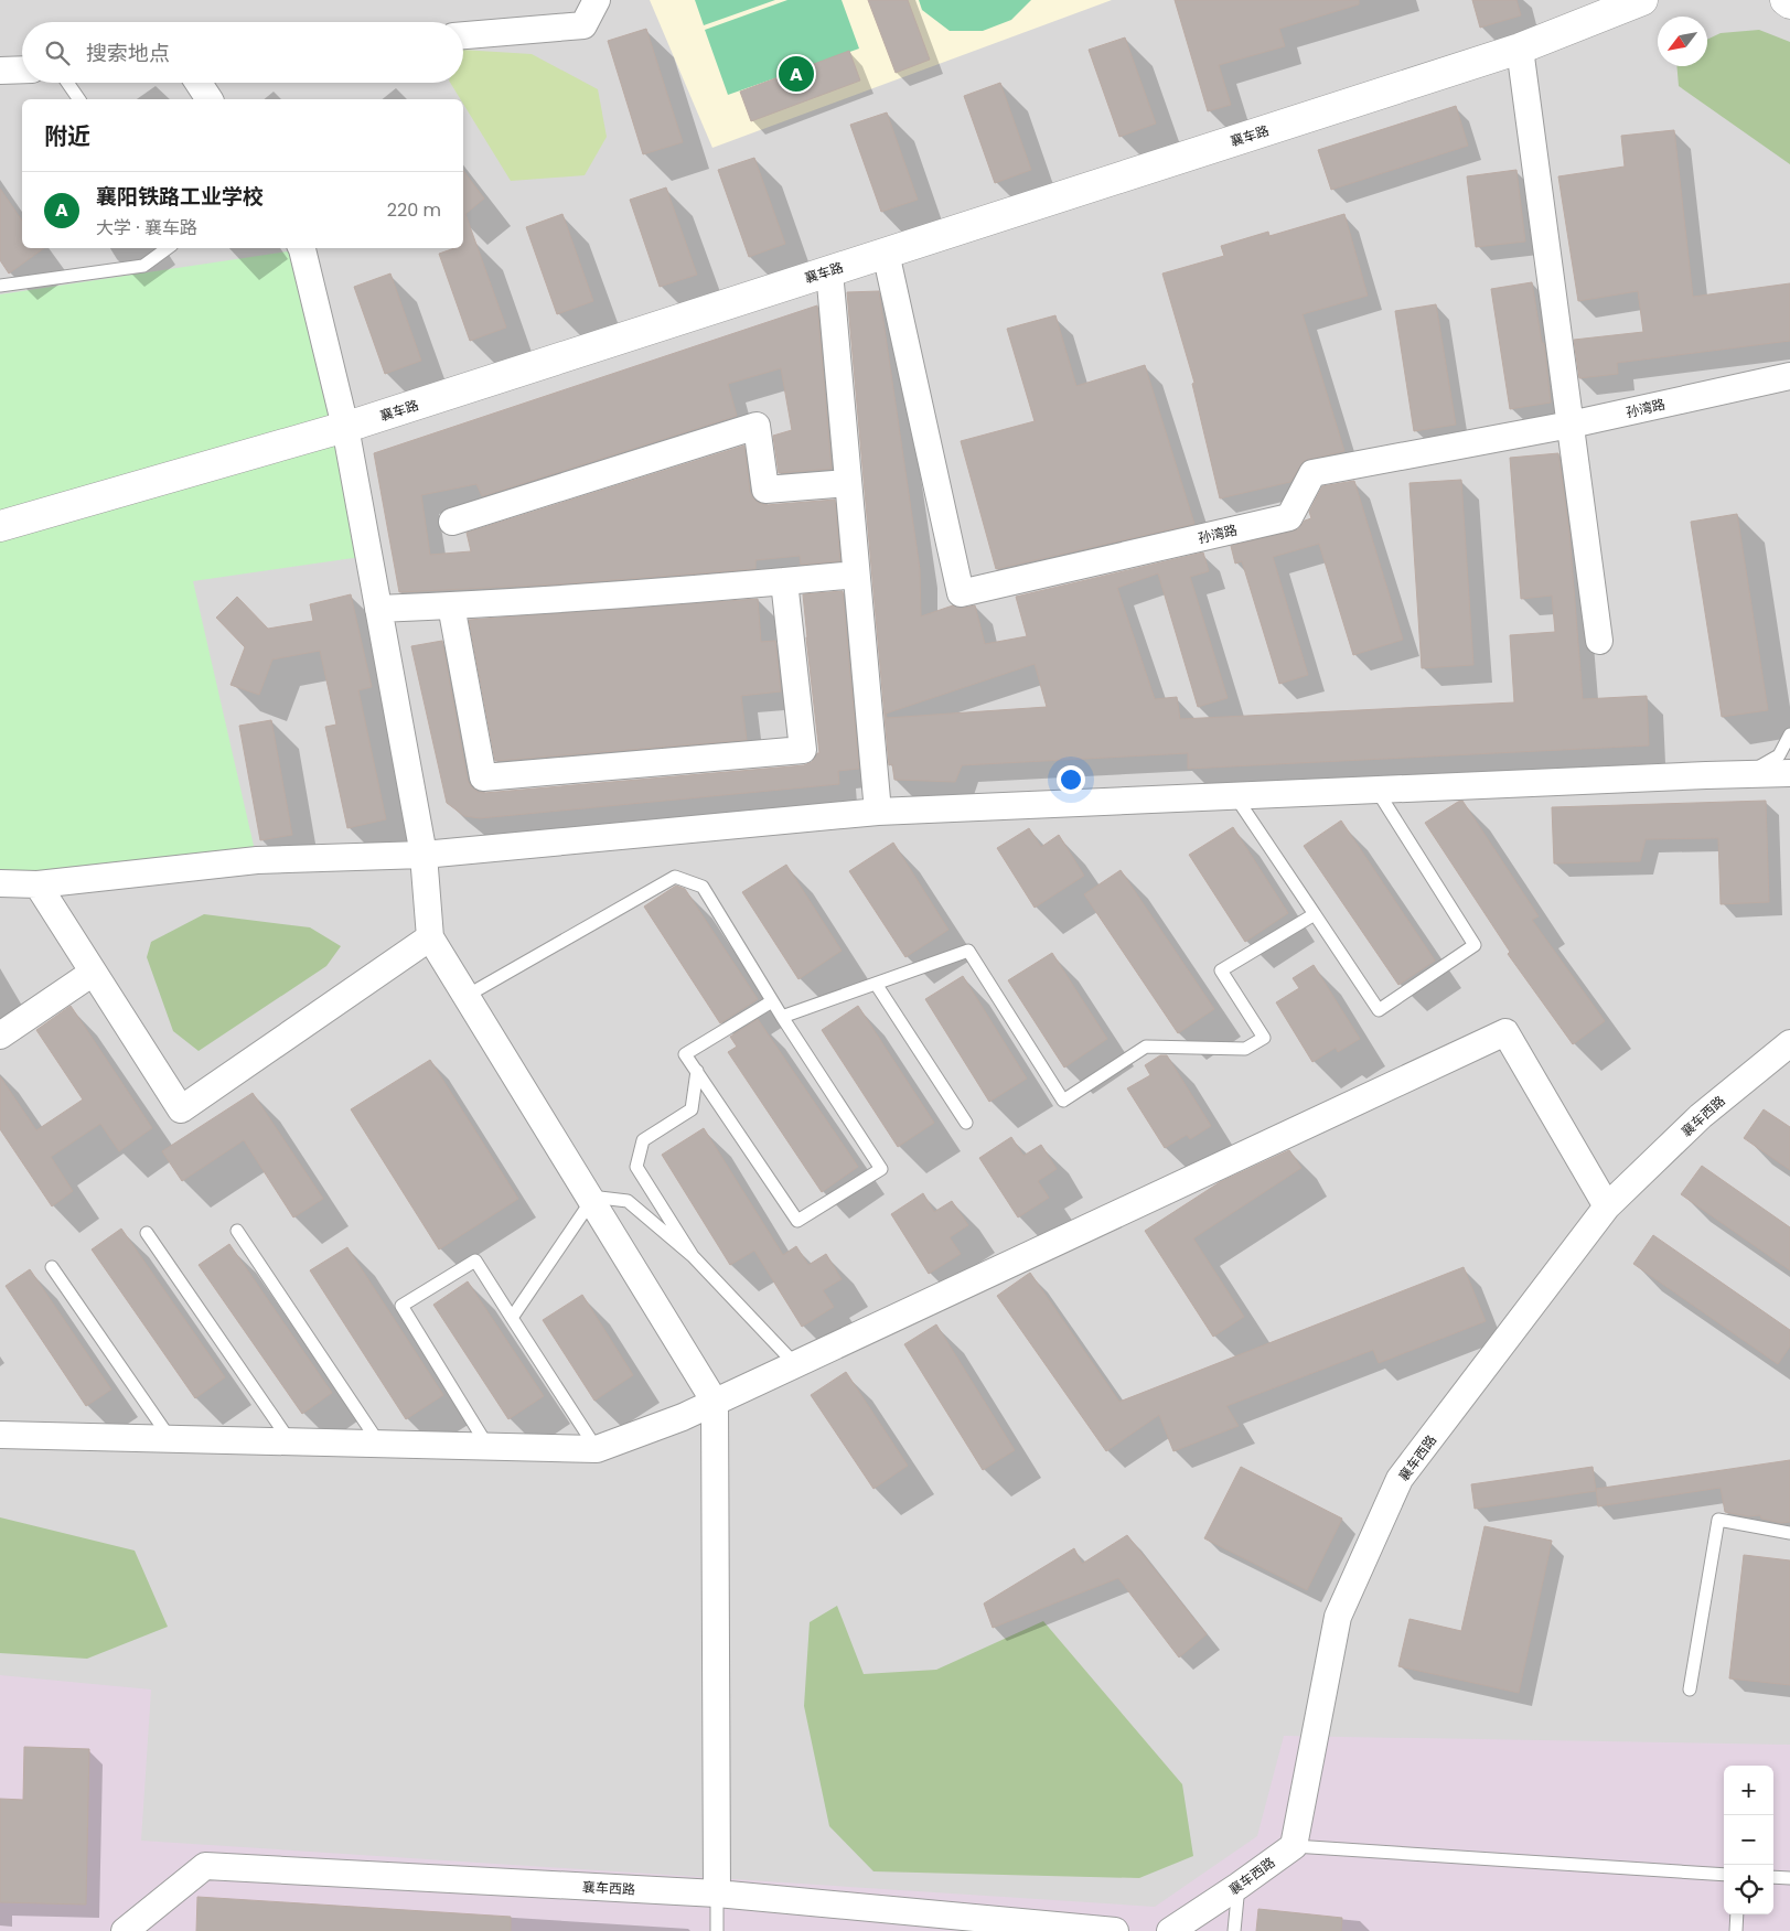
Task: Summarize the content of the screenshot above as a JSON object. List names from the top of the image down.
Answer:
{
  "streets": {
    "street": ["襄车路", "孙湾路", "襄车西路"]
  },
  "crossings": [
    ["襄车路", "孙湾路"]
  ],
  "north": "bottom left",
  "page": {
    "search": "搜索地点",
    "pins": "A",
    "heading": "附近",
    "list": [
      {
        "mark": "A",
        "name": "襄阳铁路工业学校",
        "note": "大学 · 襄车路",
        "value": "220 m"
      }
    ],
    "map_buttons": ["+", "−"]
  }
}
